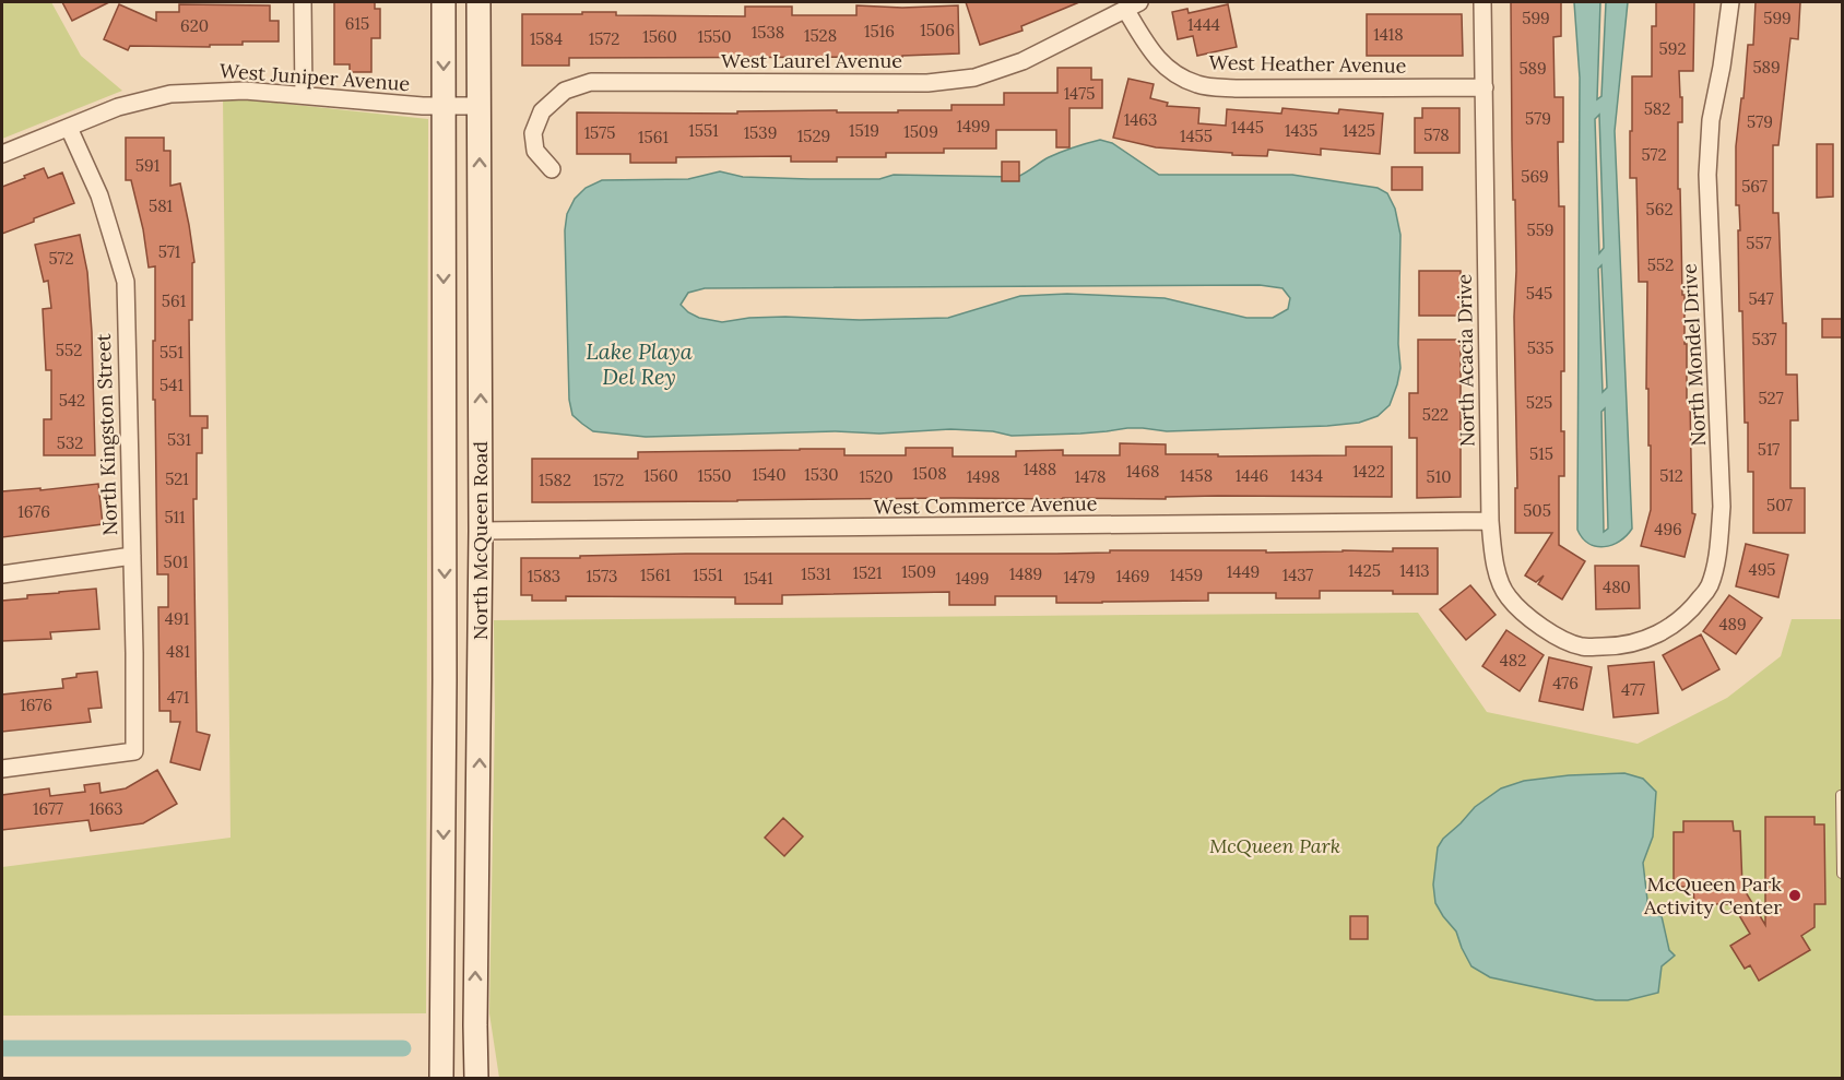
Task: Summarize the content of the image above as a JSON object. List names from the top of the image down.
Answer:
{
  "streets": {
    "main road": ["North McQueen Road"],
    "street": [
      "West Laurel Avenue",
      "West Heather Avenue",
      "West Juniper Avenue",
      "North Mondel Drive",
      "North Acacia Drive",
      "North Kingston Street",
      "West Commerce Avenue"
    ]
  },
  "crossings": [
    ["West Laurel Avenue", "West Heather Avenue"],
    ["West Heather Avenue", "North Acacia Drive"],
    ["West Juniper Avenue", "North Kingston Street"],
    ["West Juniper Avenue", "North McQueen Road"],
    ["North Mondel Drive", "North Acacia Drive"],
    ["North Acacia Drive", "West Commerce Avenue"],
    ["West Commerce Avenue", "North McQueen Road"]
  ],
  "water": ["Lake Playa Del Rey"],
  "parks": ["McQueen Park"],
  "places": ["McQueen Park Activity Center"],
  "house_numbers": [
    "599",
    "599",
    "615",
    "1444",
    "620",
    "1506",
    "1516",
    "1538",
    "1418",
    "1528",
    "1560",
    "1550",
    "1584",
    "1572",
    "592",
    "589",
    "589",
    "1475",
    "582",
    "579",
    "1463",
    "579",
    "1499",
    "1445",
    "1551",
    "1519",
    "1435",
    "1425",
    "1509",
    "1575",
    "1539",
    "578",
    "1529",
    "1455",
    "1561",
    "572",
    "591",
    "569",
    "567",
    "581",
    "562",
    "559",
    "557",
    "571",
    "572",
    "552",
    "545",
    "547",
    "561",
    "537",
    "535",
    "552",
    "551",
    "541",
    "527",
    "542",
    "525",
    "522",
    "531",
    "532",
    "517",
    "515",
    "1488",
    "1468",
    "1422",
    "1508",
    "1540",
    "1530",
    "1560",
    "1550",
    "1458",
    "1446",
    "1434",
    "512",
    "1520",
    "1498",
    "1478",
    "510",
    "521",
    "1582",
    "1572",
    "507",
    "505",
    "1676",
    "511",
    "496",
    "501",
    "495",
    "1425",
    "1413",
    "1509",
    "1449",
    "1521",
    "1531",
    "1489",
    "1561",
    "1551",
    "1459",
    "1437",
    "1583",
    "1573",
    "1469",
    "1479",
    "1541",
    "1499",
    "480",
    "491",
    "489",
    "481",
    "482",
    "476",
    "477",
    "471",
    "1676",
    "1677",
    "1663"
  ]
}
